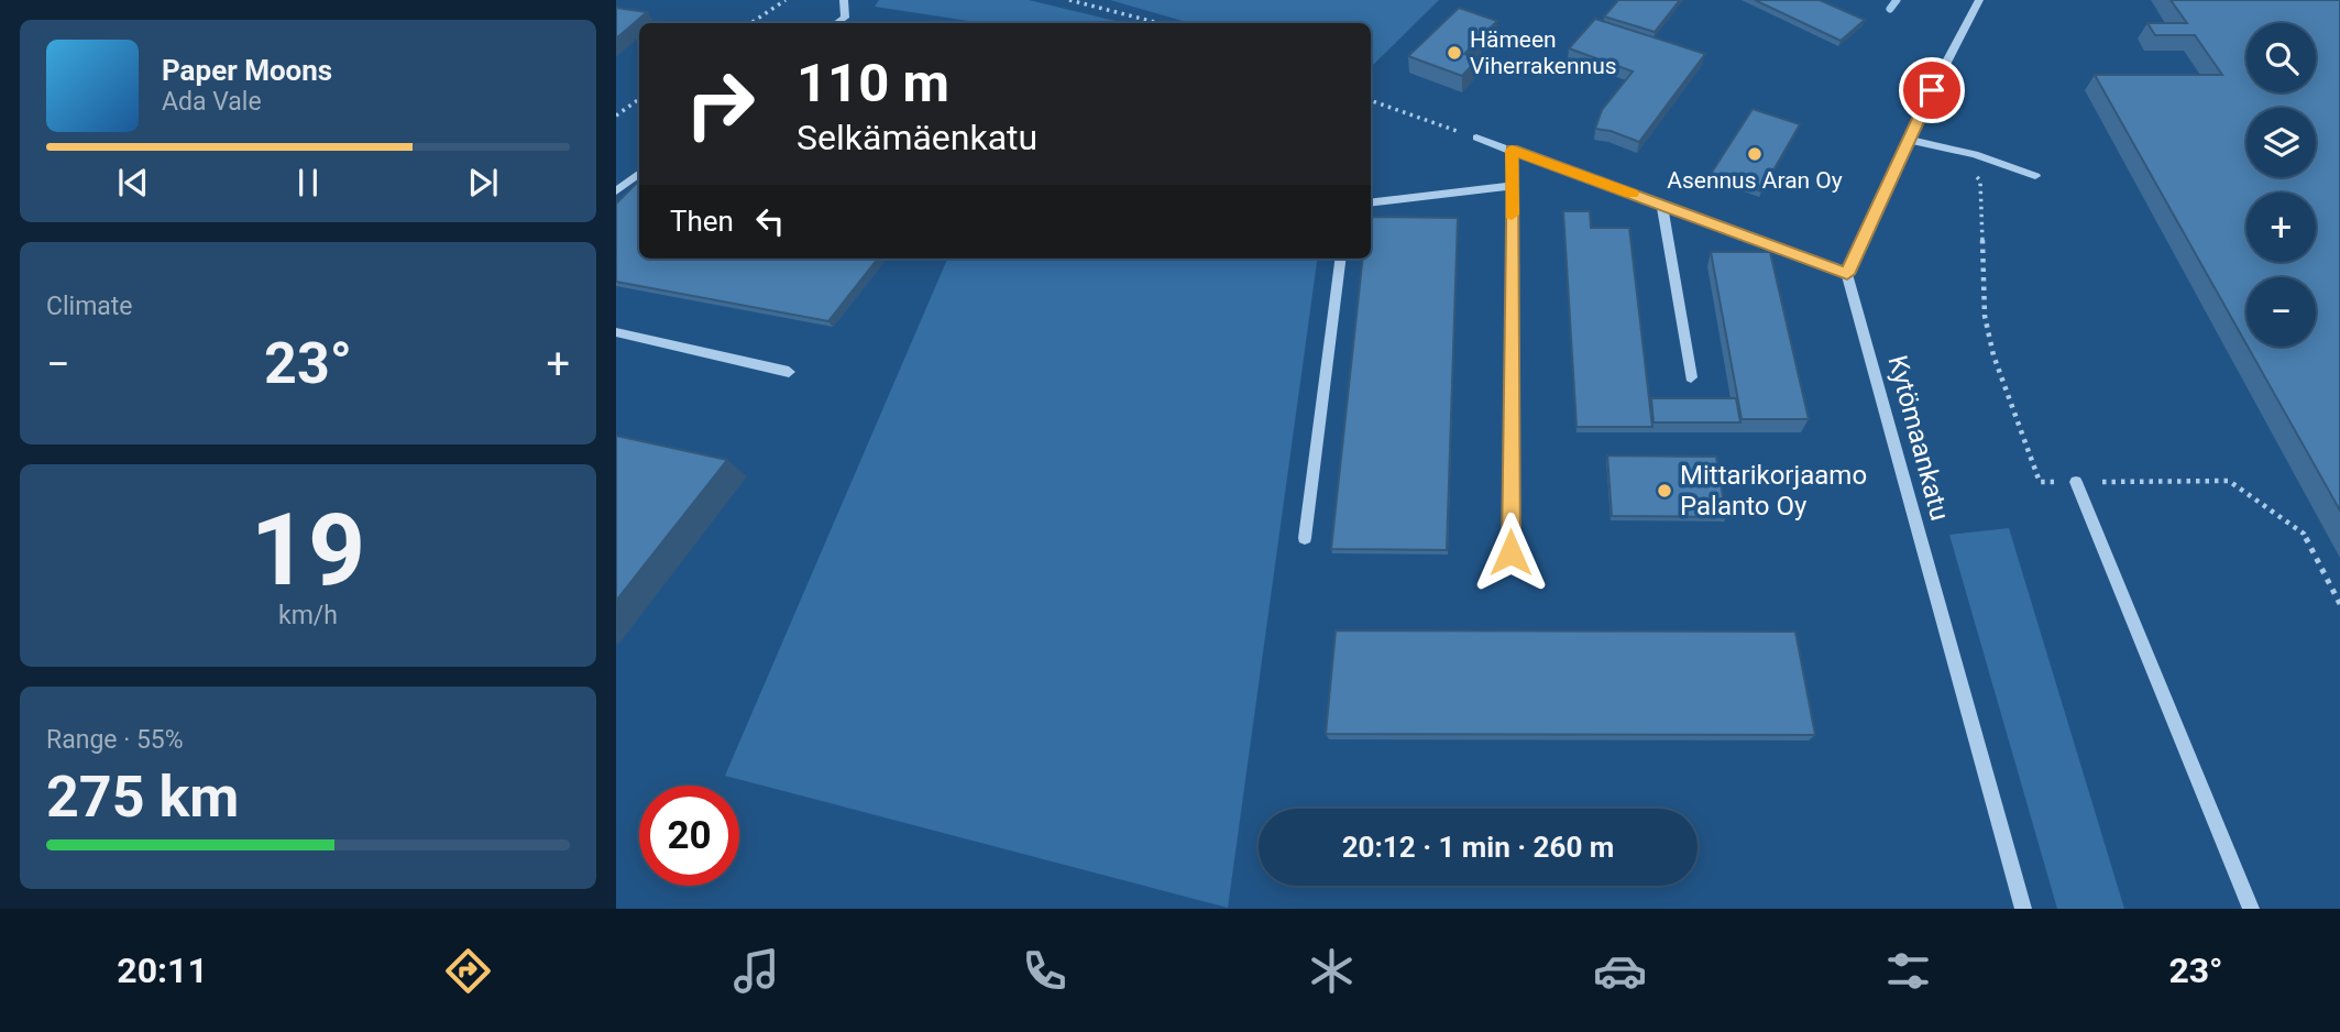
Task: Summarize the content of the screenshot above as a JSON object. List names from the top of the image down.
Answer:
{
  "streets": {
    "street": ["Kytömaankatu"]
  },
  "places": ["Hämeen Viherrakennus", "Asennus Aran Oy", "Mittarikorjaamo Palanto Oy"],
  "page": {
    "map_buttons": ["+", "−"],
    "turn": ["110 m", "Selkämäenkatu"],
    "song": ["Paper Moons", "Ada Vale"],
    "then": "Then",
    "tile": [
      "Climate",
      ["19", "km/h"],
      ["Range · 55%", "275 km"]
    ],
    "heat": ["−", "23°", "+"],
    "limit": "20",
    "trip": "20:12 · 1 min · 260 m",
    "tabs": ["20:11", "23°"]
  }
}
